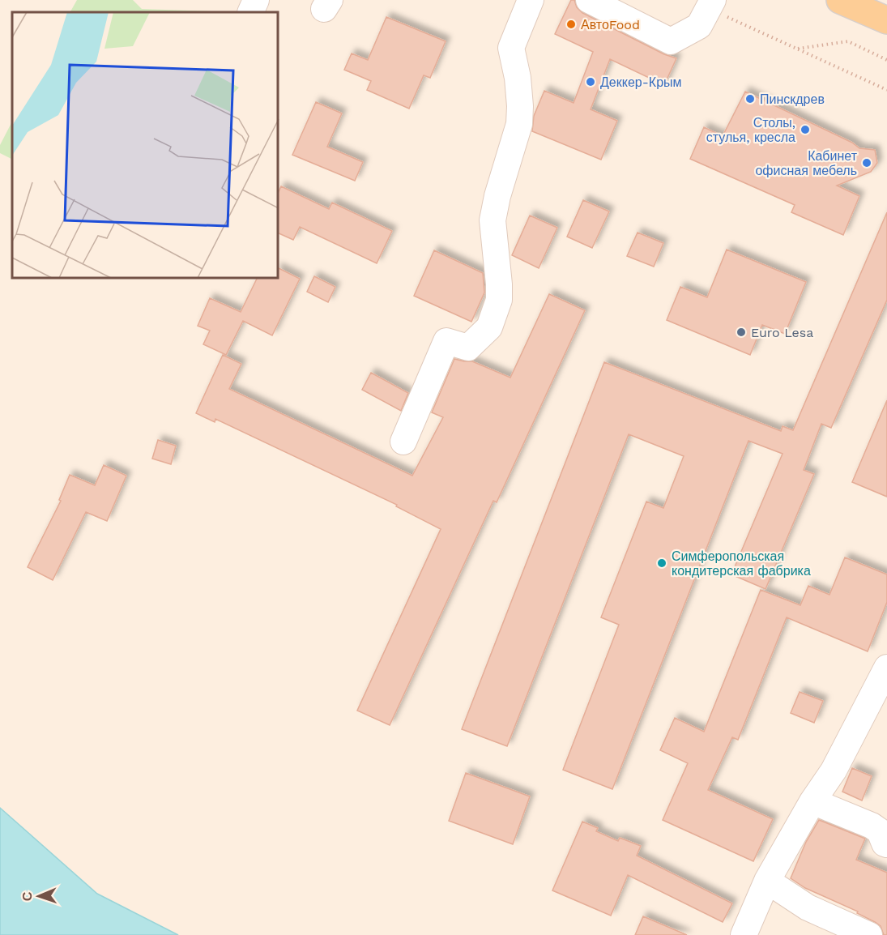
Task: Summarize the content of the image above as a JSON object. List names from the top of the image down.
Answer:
{
  "places": [
    "АвтоFood",
    "Деккер-Крым",
    "Пинскдрев",
    "Столы, стулья, кресла",
    "Кабинет офисная мебель",
    "Euro Lesa",
    "Симферопольская кондитерская фабрика"
  ],
  "north": "left"
}
